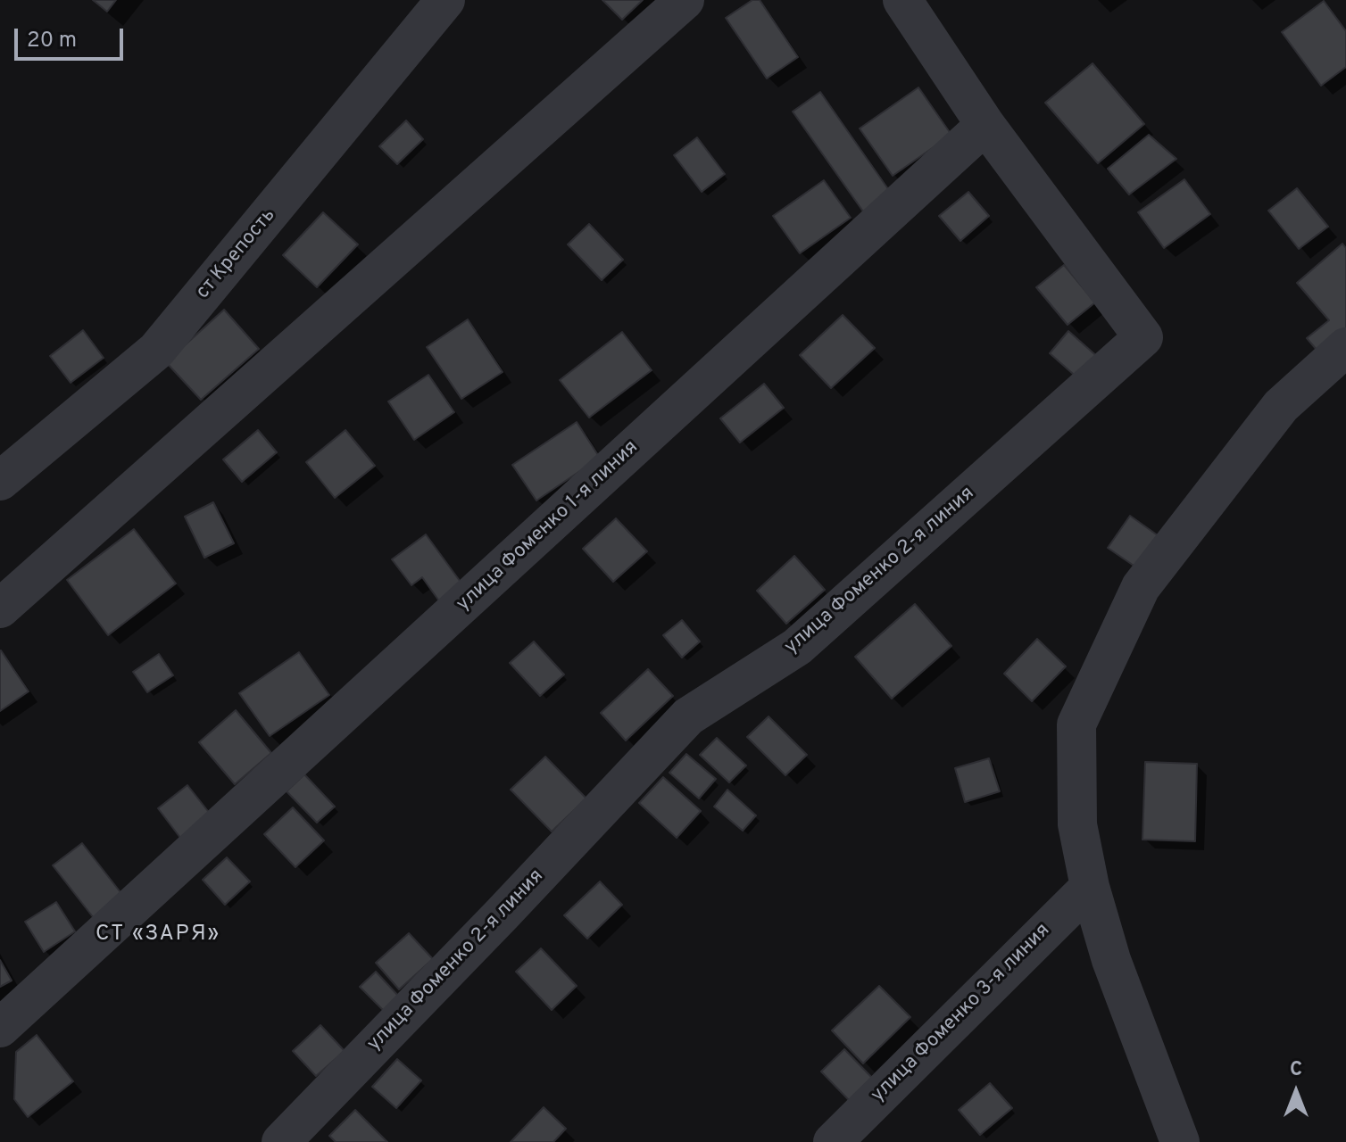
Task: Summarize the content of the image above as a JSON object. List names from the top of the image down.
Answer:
{
  "streets": {
    "street": [
      "ст Крепость",
      "улица Фоменко 1-я линия",
      "улица Фоменко 2-я линия",
      "улица Фоменко 3-я линия"
    ]
  },
  "crossings": [
    ["улица Фоменко 1-я линия", "улица Фоменко 2-я линия"]
  ],
  "districts": ["СТ «ЗАРЯ»"],
  "scale_bar": "20 m",
  "north": "top"
}
